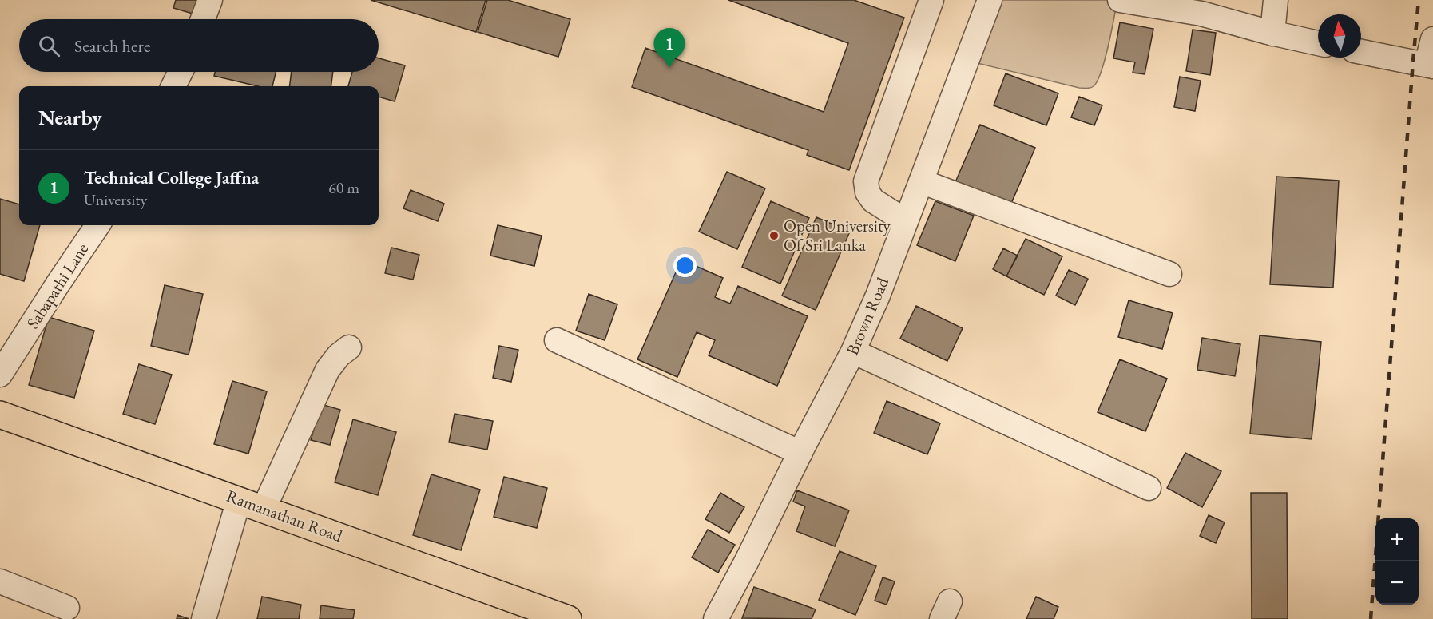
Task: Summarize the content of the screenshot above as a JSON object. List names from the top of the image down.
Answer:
{
  "streets": {
    "main road": ["Ramanathan Road"],
    "street": ["Sabapathi Lane", "Brown Road"]
  },
  "places": ["Open University Of Sri Lanka"],
  "north": "top",
  "page": {
    "search": "Search here",
    "pins": "1",
    "heading": "Nearby",
    "list": [
      {
        "mark": "1",
        "name": "Technical College Jaffna",
        "note": "University",
        "value": "60 m"
      }
    ],
    "map_buttons": ["+", "−"]
  }
}
